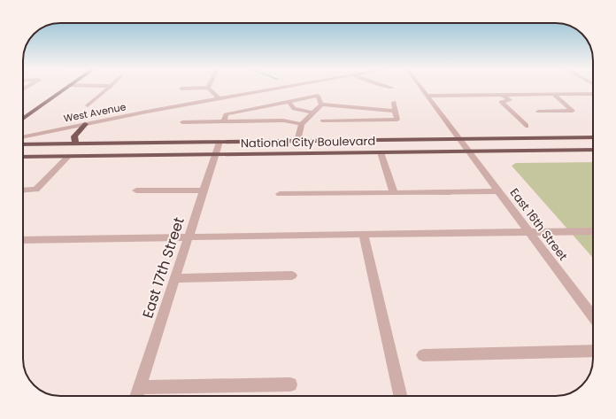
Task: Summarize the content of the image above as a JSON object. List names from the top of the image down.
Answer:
{
  "streets": {
    "main road": ["National City Boulevard"],
    "street": ["West Avenue", "East 16th Street", "East 17th Street"]
  },
  "crossings": [
    ["National City Boulevard", "East 16th Street"],
    ["National City Boulevard", "East 17th Street"]
  ]
}
